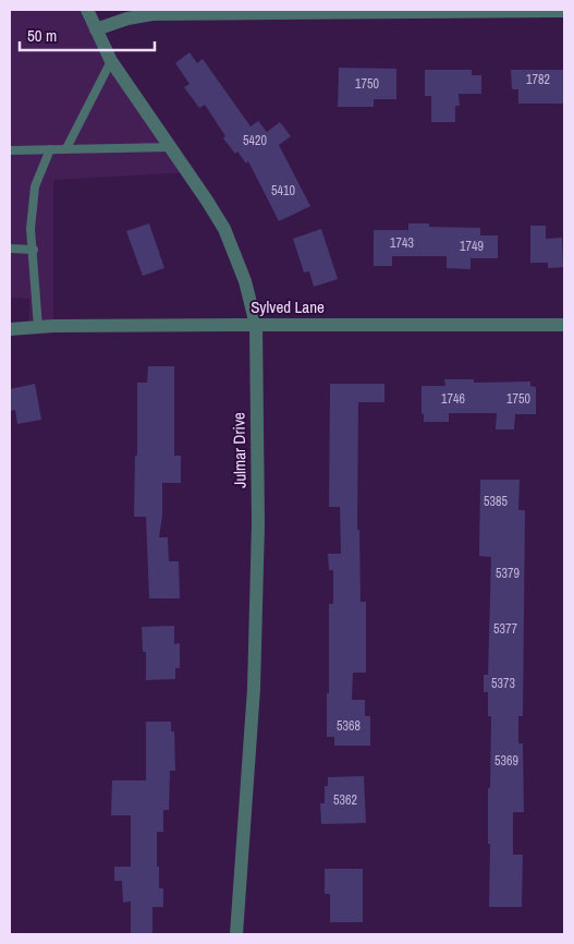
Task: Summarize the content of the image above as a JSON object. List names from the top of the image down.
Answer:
{
  "streets": {
    "street": ["Sylved Lane", "Julmar Drive"]
  },
  "crossings": [
    ["Sylved Lane", "Julmar Drive"]
  ],
  "house_numbers": [
    "1782",
    "1750",
    "5420",
    "5410",
    "1743",
    "1749",
    "1746",
    "1750",
    "5385",
    "5379",
    "5377",
    "5373",
    "5368",
    "5369",
    "5362"
  ],
  "scale_bar": "50 m"
}
